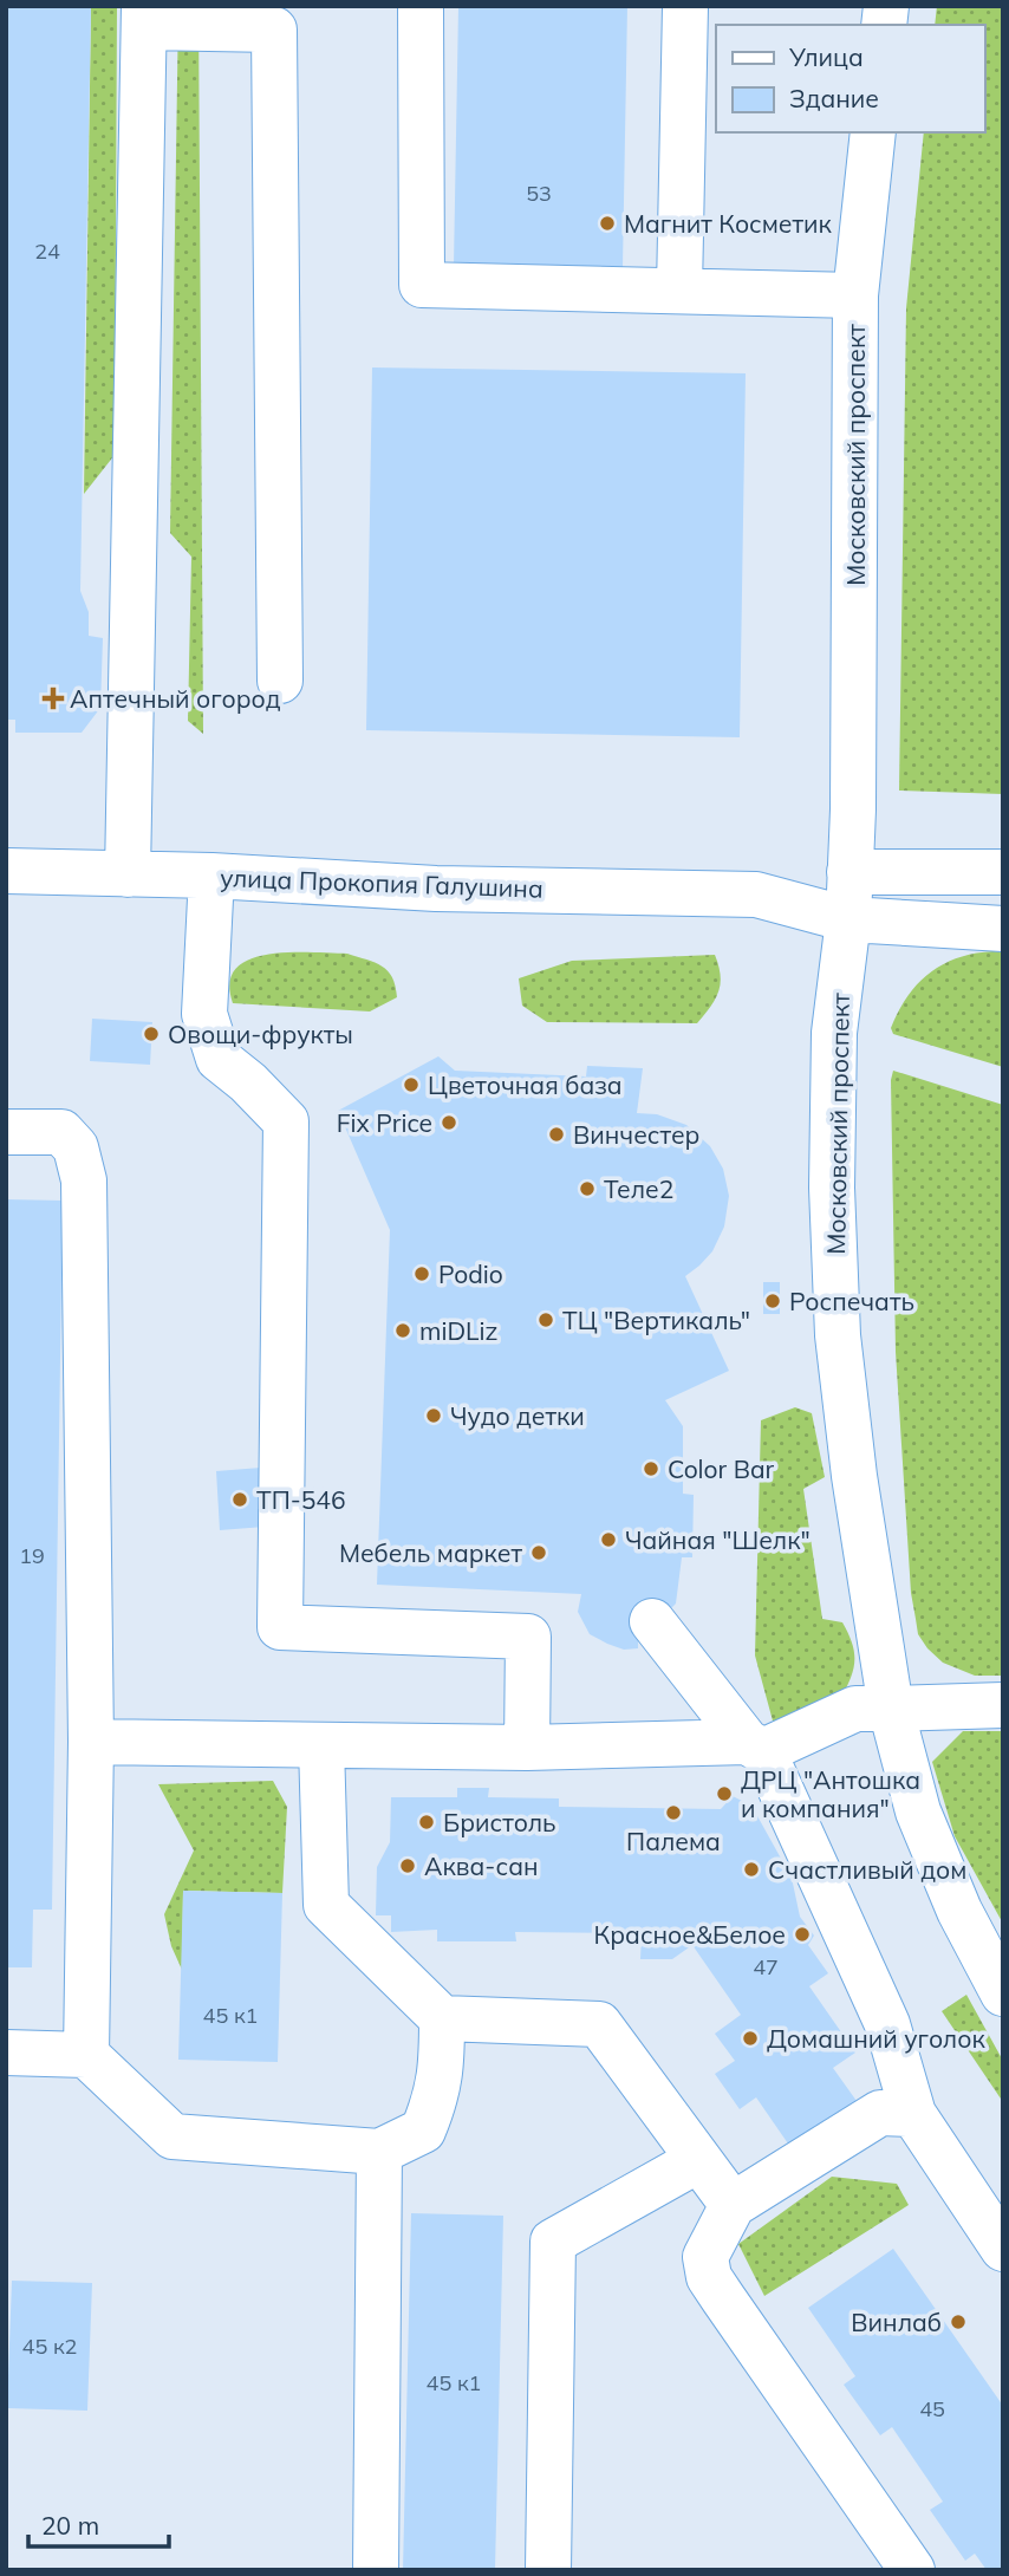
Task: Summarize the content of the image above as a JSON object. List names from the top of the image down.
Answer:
{
  "streets": {
    "main road": ["Московский проспект", "улица Прокопия Галушина"]
  },
  "crossings": [
    ["Московский проспект", "улица Прокопия Галушина"]
  ],
  "places": {
    "other": [
      "Магнит Косметик",
      "Овощи-фрукты",
      "Цветочная база",
      "Fix Price",
      "Винчестер",
      "Теле2",
      "Podio",
      "Роспечать",
      "ТЦ \"Вертикаль\"",
      "miDLiz",
      "Чудо детки",
      "Color Bar",
      "ТП-546",
      "Чайная \"Шелк\"",
      "Мебель маркет",
      "ДРЦ \"Антошка и компания\"",
      "Палема",
      "Бристоль",
      "Аква-сан",
      "Счастливый дом",
      "Красное&Белое",
      "Домашний уголок",
      "Винлаб"
    ],
    "health": ["Аптечный огород"]
  },
  "house_numbers": [
    "53",
    "24",
    "19",
    "47",
    "45 к1",
    "45 к2",
    "45 к1",
    "45"
  ],
  "legend": ["Улица", "Здание"],
  "scale_bar": "20 m"
}
